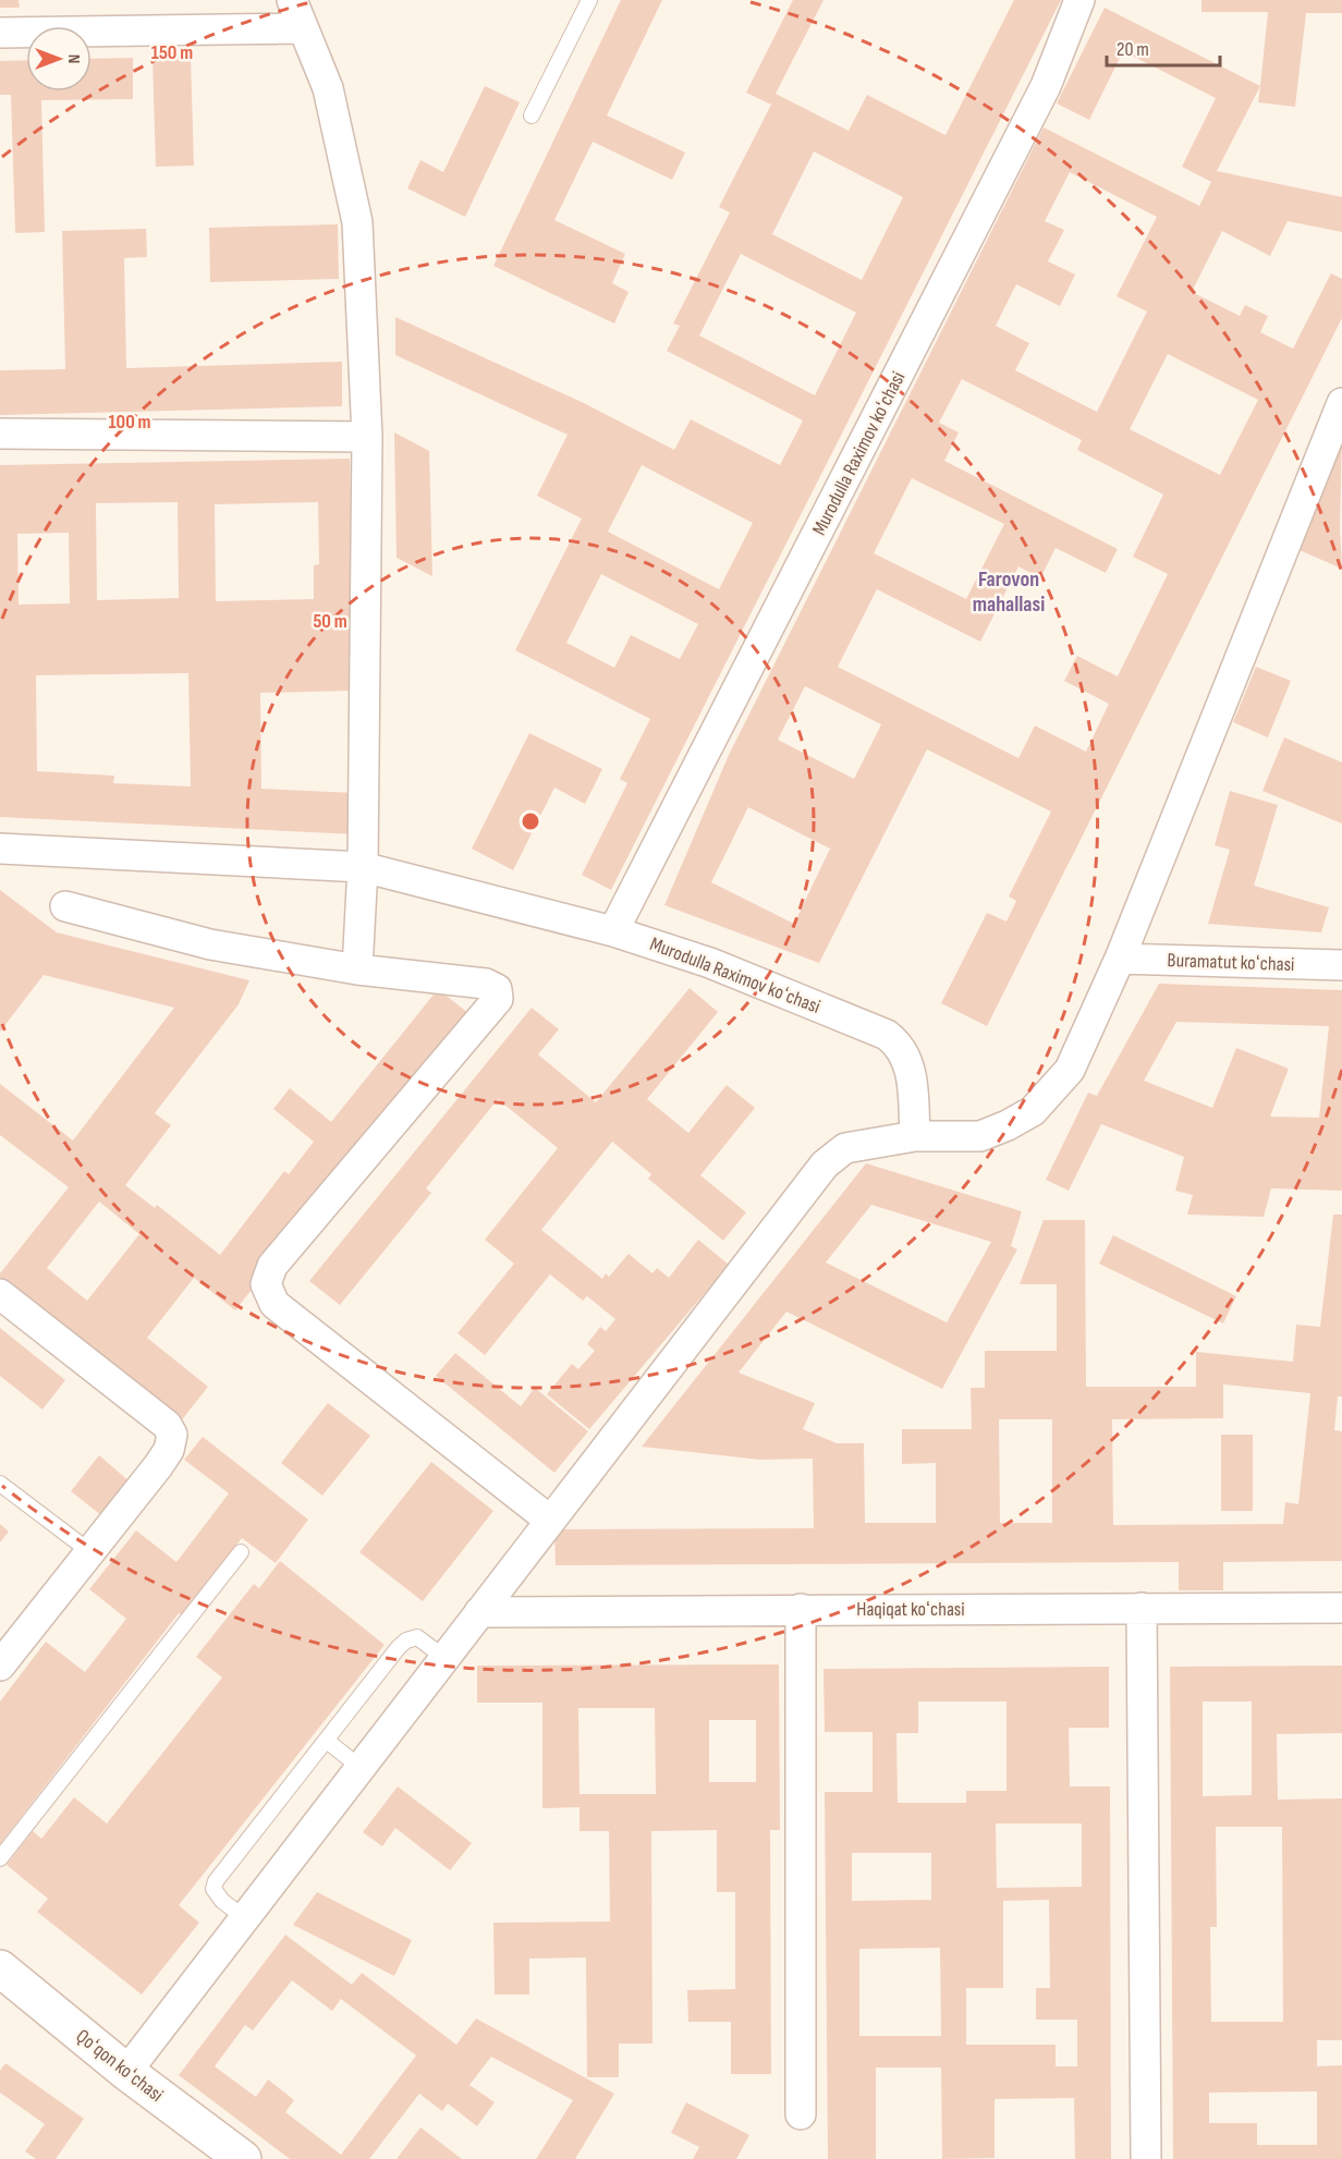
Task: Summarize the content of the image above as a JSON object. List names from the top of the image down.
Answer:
{
  "streets": {
    "main road": ["Qoʻqon koʻchasi"],
    "street": ["Murodulla Raximov koʻchasi", "Buramatut koʻchasi", "Haqiqat koʻchasi"]
  },
  "districts": ["Farovon mahallasi"],
  "scale_bar": "20 m",
  "north": "right",
  "rings": ["150 m", "100 m", "50 m"]
}
